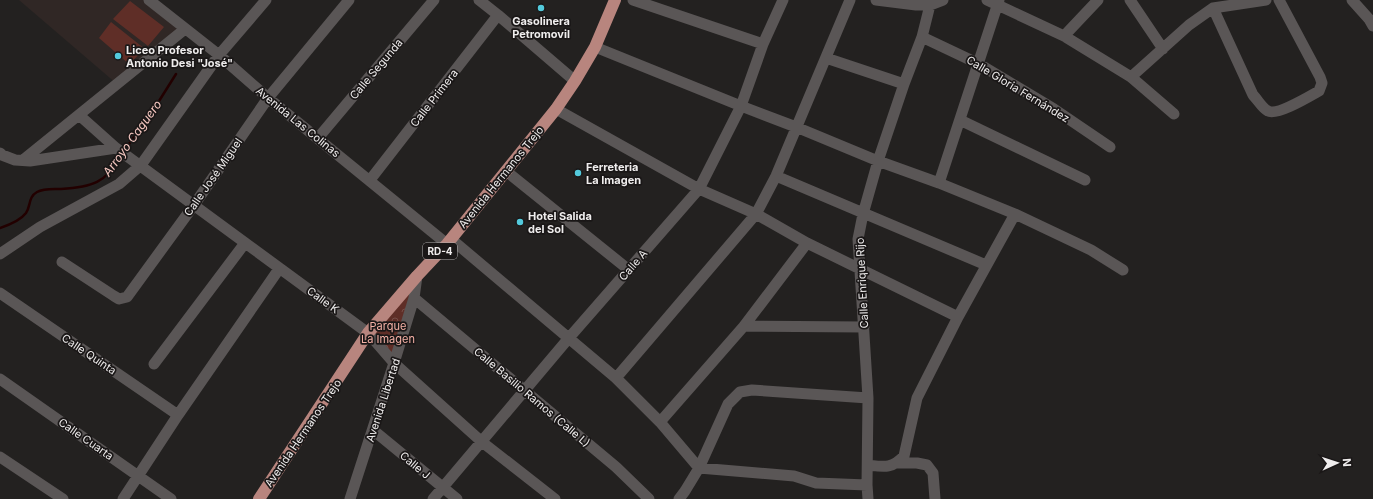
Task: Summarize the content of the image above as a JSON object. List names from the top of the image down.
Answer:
{
  "streets": {
    "main road": ["Avenida Hermanos Trejo", "RD-4"],
    "street": [
      "Calle Segunda",
      "Calle Gloria Fernández",
      "Calle Primera",
      "Avenida Las Colinas",
      "Calle José Miguel",
      "Calle A",
      "Calle Enrique Rijo",
      "Calle K",
      "Calle Quinta",
      "Calle Basilio Ramos (Calle L)",
      "Avenida Libertad",
      "Calle Cuarta",
      "Calle J"
    ]
  },
  "crossings": [
    ["Calle Segunda", "Avenida Las Colinas"],
    ["Calle Gloria Fernández", "Calle Enrique Rijo"],
    ["Calle Primera", "Avenida Las Colinas"],
    ["Avenida Las Colinas", "Calle José Miguel"],
    ["Avenida Las Colinas", "Avenida Hermanos Trejo"],
    ["Avenida Las Colinas", "Calle A"],
    ["Calle José Miguel", "Calle K"],
    ["Avenida Hermanos Trejo", "Calle K"],
    ["Avenida Hermanos Trejo", "Avenida Libertad"],
    ["Calle A", "Calle K"],
    ["Calle A", "Calle Basilio Ramos (Calle L)"],
    ["Calle A", "Calle J"],
    ["Calle K", "Avenida Libertad"],
    ["Calle Basilio Ramos (Calle L)", "Avenida Libertad"],
    ["Avenida Libertad", "Calle J"]
  ],
  "water": ["Arroyo Caguero"],
  "parks": ["Parque La Imagen"],
  "places": [
    "Gasolinera Petromovil",
    "Liceo Profesor Antonio Desi \"José\"",
    "Ferreteria La Imagen",
    "Hotel Salida del Sol"
  ],
  "north": "right"
}
